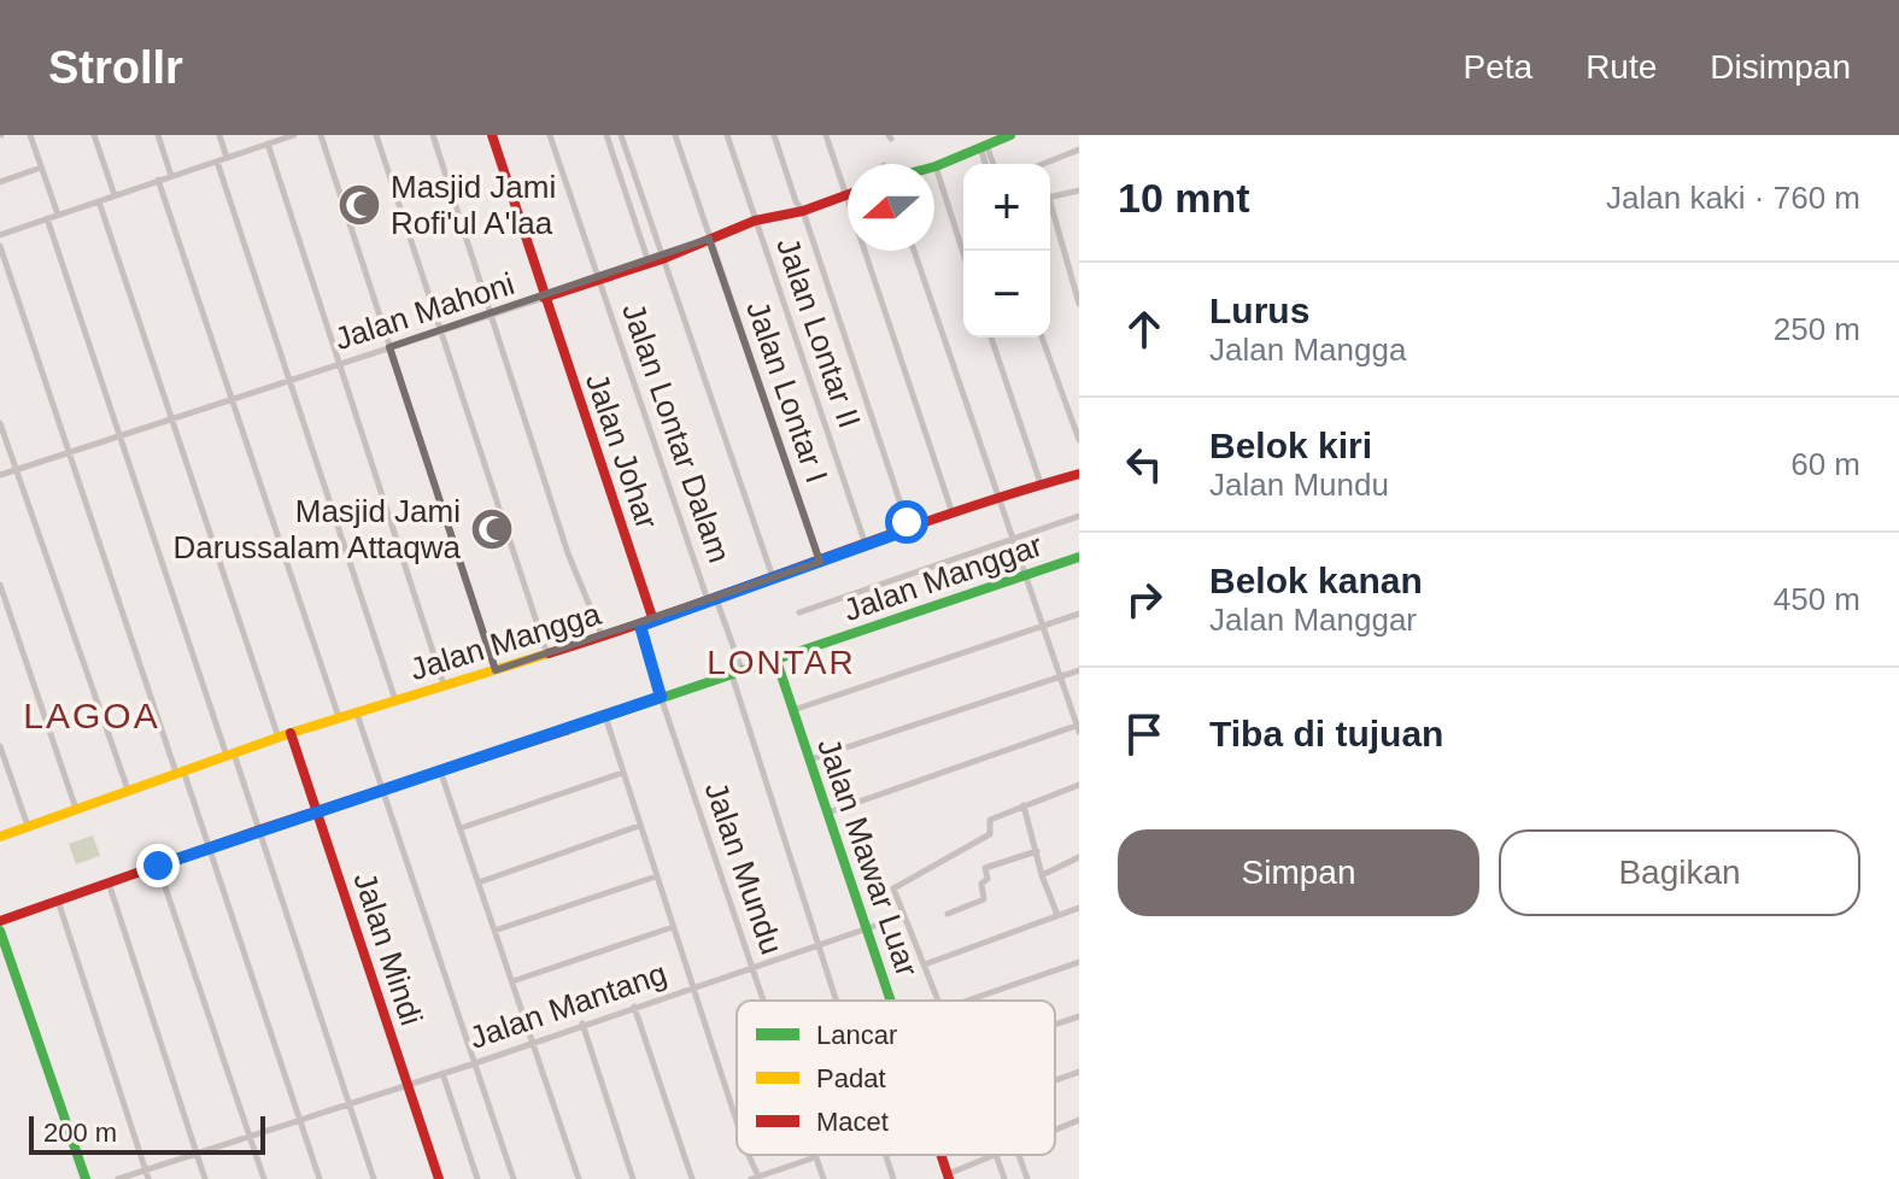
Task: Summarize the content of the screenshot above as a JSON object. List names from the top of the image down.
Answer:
{
  "streets": {
    "street": [
      "Jalan Mahoni",
      "Jalan Lontar II",
      "Jalan Lontar I",
      "Jalan Lontar Dalam",
      "Jalan Johar",
      "Jalan Manggar",
      "Jalan Mangga",
      "Jalan Mawar Luar",
      "Jalan Mundu",
      "Jalan Mindi",
      "Jalan Mantang"
    ]
  },
  "crossings": [
    ["Jalan Mahoni", "Jalan Lontar II"],
    ["Jalan Mahoni", "Jalan Lontar I"],
    ["Jalan Mahoni", "Jalan Lontar Dalam"],
    ["Jalan Mahoni", "Jalan Johar"],
    ["Jalan Lontar II", "Jalan Mangga"],
    ["Jalan Lontar I", "Jalan Mangga"],
    ["Jalan Lontar Dalam", "Jalan Manggar"],
    ["Jalan Lontar Dalam", "Jalan Mangga"],
    ["Jalan Lontar Dalam", "Jalan Mantang"],
    ["Jalan Johar", "Jalan Mangga"],
    ["Jalan Manggar", "Jalan Mawar Luar"],
    ["Jalan Manggar", "Jalan Mundu"],
    ["Jalan Manggar", "Jalan Mindi"],
    ["Jalan Mangga", "Jalan Mundu"],
    ["Jalan Mangga", "Jalan Mindi"],
    ["Jalan Mawar Luar", "Jalan Mantang"],
    ["Jalan Mundu", "Jalan Mantang"],
    ["Jalan Mindi", "Jalan Mantang"]
  ],
  "districts": ["LONTAR", "LAGOA"],
  "places": {
    "mosque": ["Masjid Jami Rofi'ul A'laa", "Masjid Jami Darussalam Attaqwa"]
  },
  "legend": ["Lancar", "Padat", "Macet"],
  "scale_bar": "200 m",
  "north": "left",
  "page": {
    "header": "Strollr",
    "nav": ["Peta", "Rute", "Disimpan"],
    "heading": ["10 mnt", "Jalan kaki · 760 m"],
    "map_buttons": ["+", "−"],
    "list": [
      ["Lurus", "Jalan Mangga", "250 m"],
      ["Belok kiri", "Jalan Mundu", "60 m"],
      ["Belok kanan", "Jalan Manggar", "450 m"],
      "Tiba di tujuan"
    ],
    "buttons": ["Simpan", "Bagikan"],
    "scale": "200 m"
  }
}
